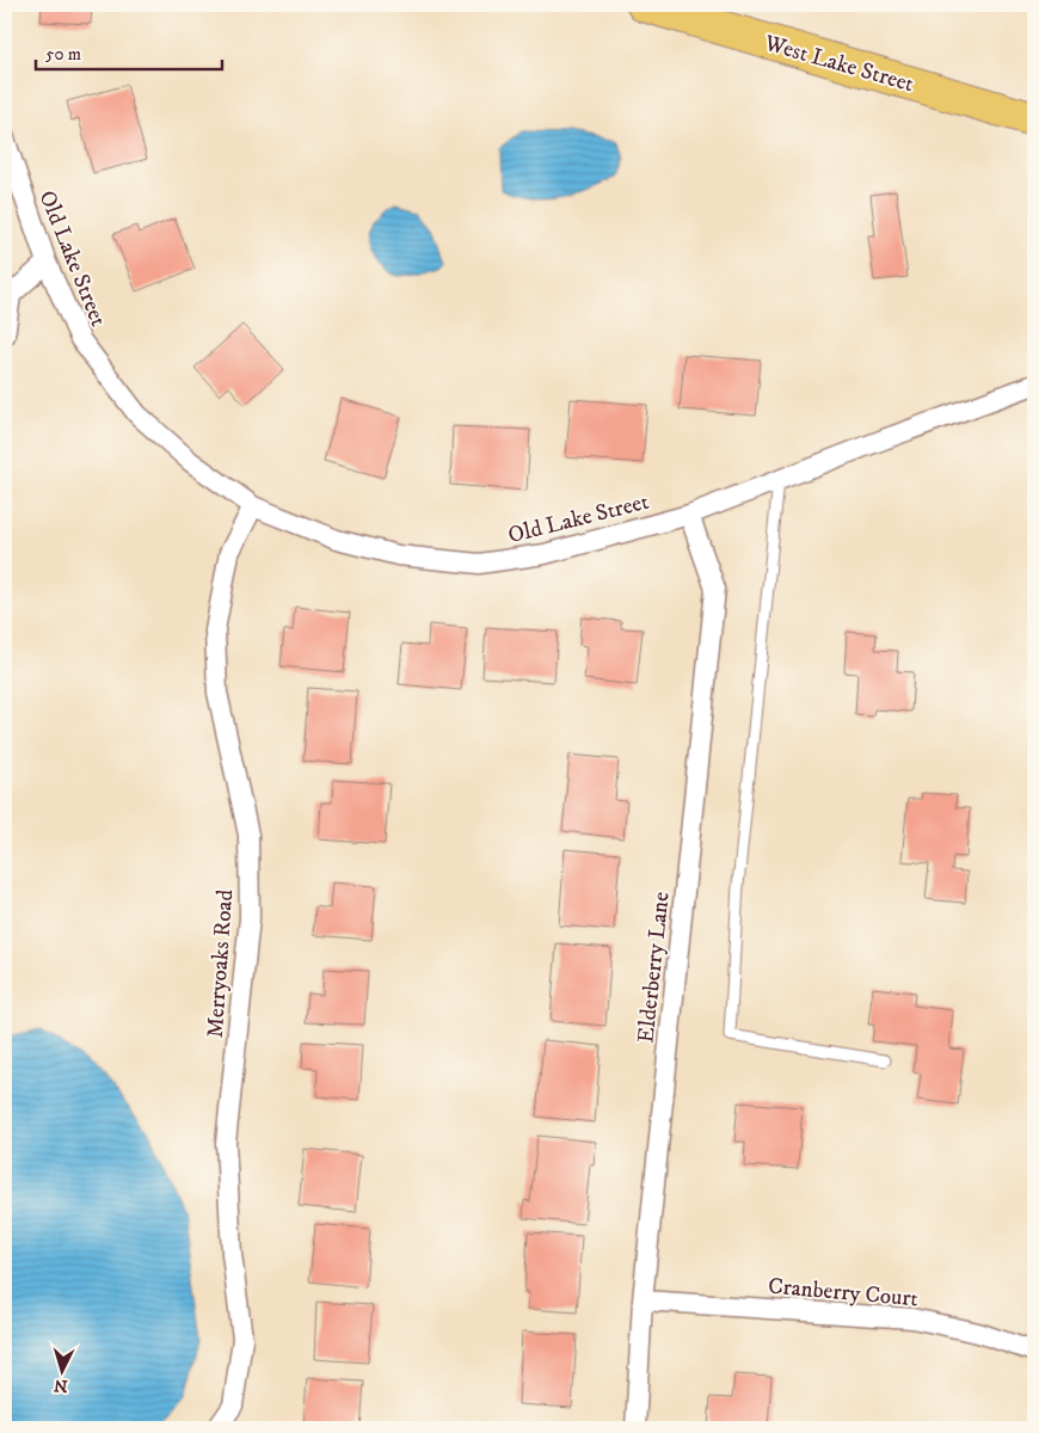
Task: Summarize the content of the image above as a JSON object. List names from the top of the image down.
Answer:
{
  "streets": {
    "highway": ["West Lake Street"],
    "street": [
      "Old Lake Street",
      "Merryoaks Road",
      "Elderberry Lane",
      "Cranberry Court"
    ]
  },
  "crossings": [
    ["Old Lake Street", "Merryoaks Road"],
    ["Old Lake Street", "Elderberry Lane"],
    ["Elderberry Lane", "Cranberry Court"]
  ],
  "scale_bar": "50 m",
  "north": "bottom"
}
